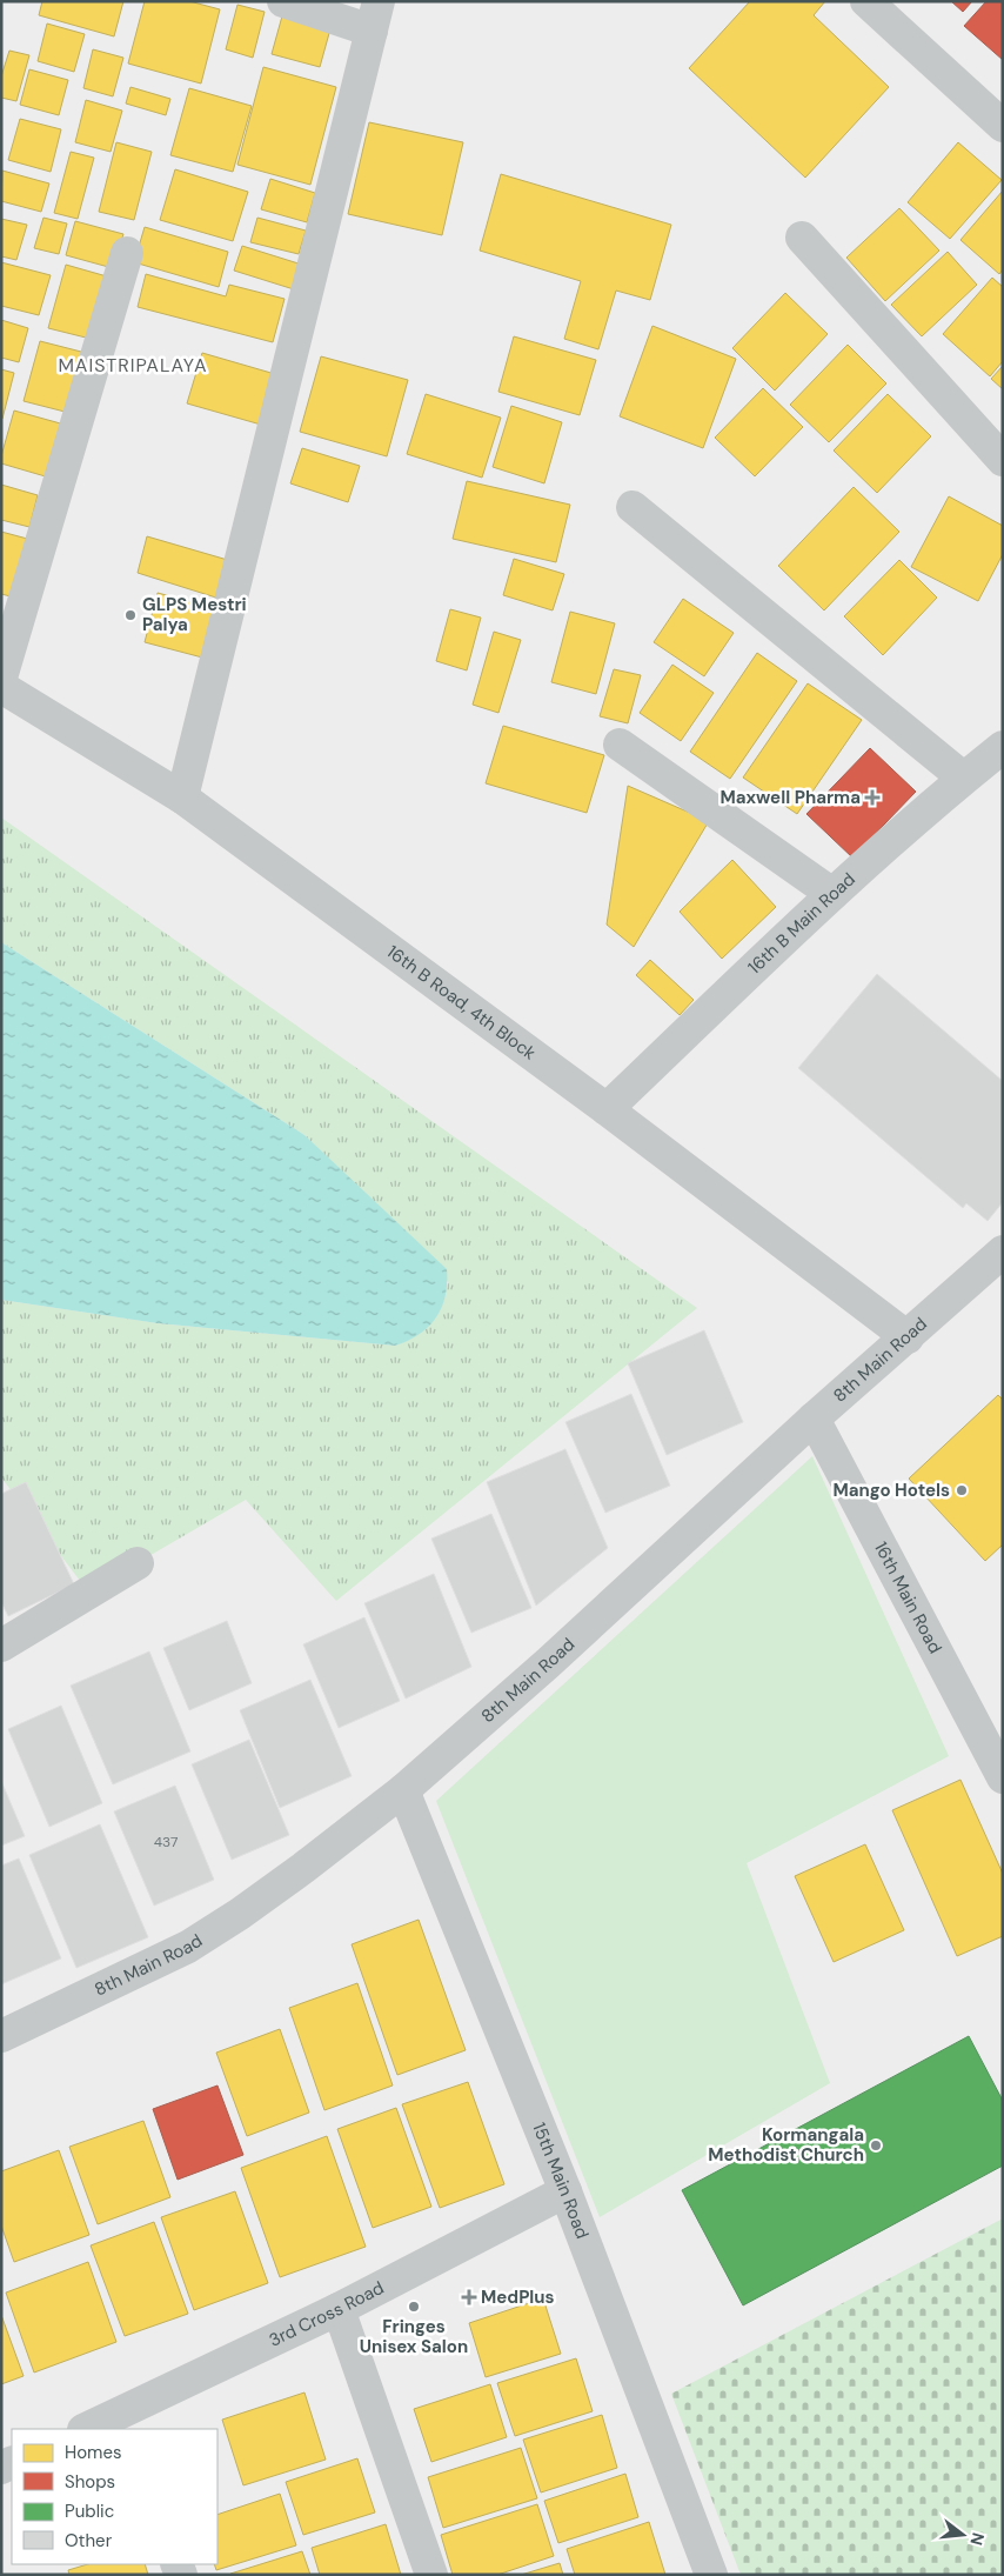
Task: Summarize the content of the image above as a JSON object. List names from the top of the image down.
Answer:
{
  "streets": {
    "street": [
      "16th B Main Road",
      "16th B Road, 4th Block",
      "8th Main Road",
      "16th Main Road",
      "15th Main Road",
      "3rd Cross Road"
    ]
  },
  "crossings": [
    ["16th B Main Road", "16th B Road, 4th Block"],
    ["16th B Road, 4th Block", "8th Main Road"],
    ["8th Main Road", "16th Main Road"],
    ["8th Main Road", "15th Main Road"],
    ["15th Main Road", "3rd Cross Road"]
  ],
  "districts": ["MAISTRIPALAYA"],
  "places": {
    "other": [
      "GLPS Mestri Palya",
      "Mango Hotels",
      "Kormangala Methodist Church",
      "Fringes Unisex Salon"
    ],
    "health": ["Maxwell Pharma", "MedPlus"]
  },
  "house_numbers": ["437"],
  "legend": [
    "Homes",
    "Shops",
    "Public",
    "Other"
  ],
  "north": "right"
}
